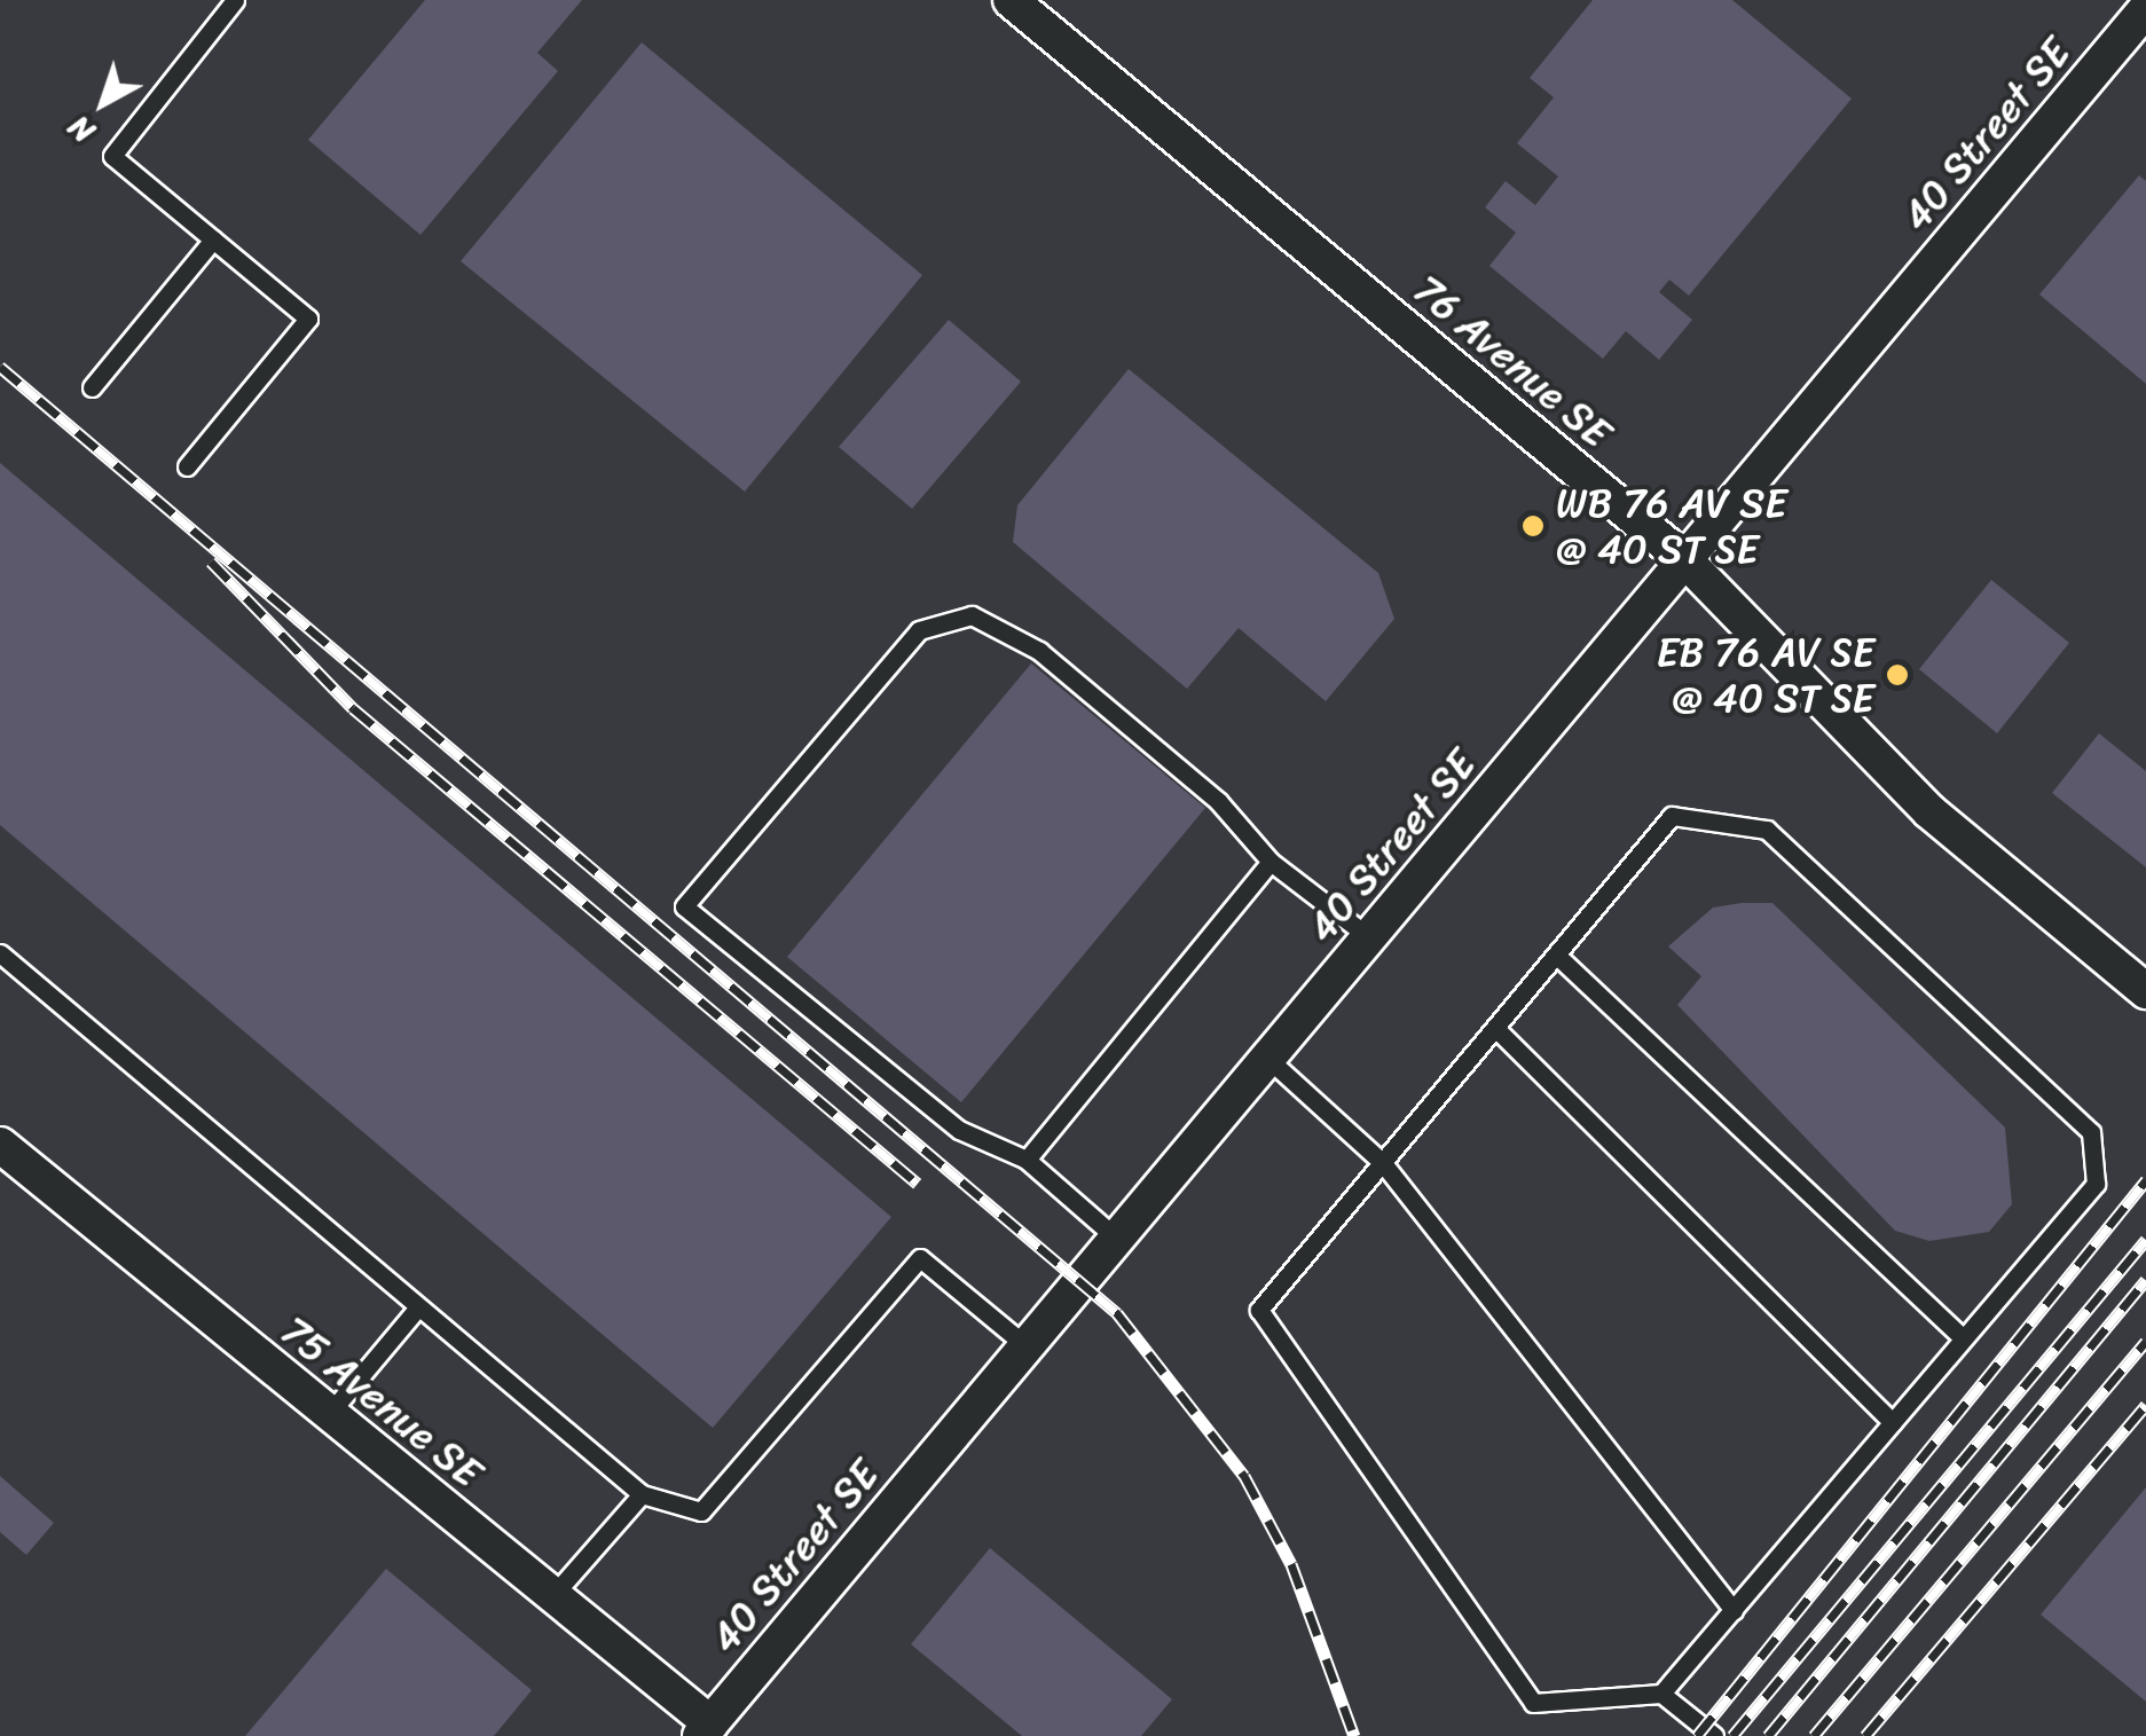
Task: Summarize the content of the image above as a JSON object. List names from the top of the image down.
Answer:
{
  "streets": {
    "street": ["40 Street SE", "76 Avenue SE", "75 Avenue SE"]
  },
  "crossings": [
    ["40 Street SE", "76 Avenue SE"],
    ["40 Street SE", "75 Avenue SE"]
  ],
  "places": ["WB 76 AV SE @ 40 ST SE", "EB 76 AV SE @ 40 ST SE"],
  "north": "bottom left"
}
